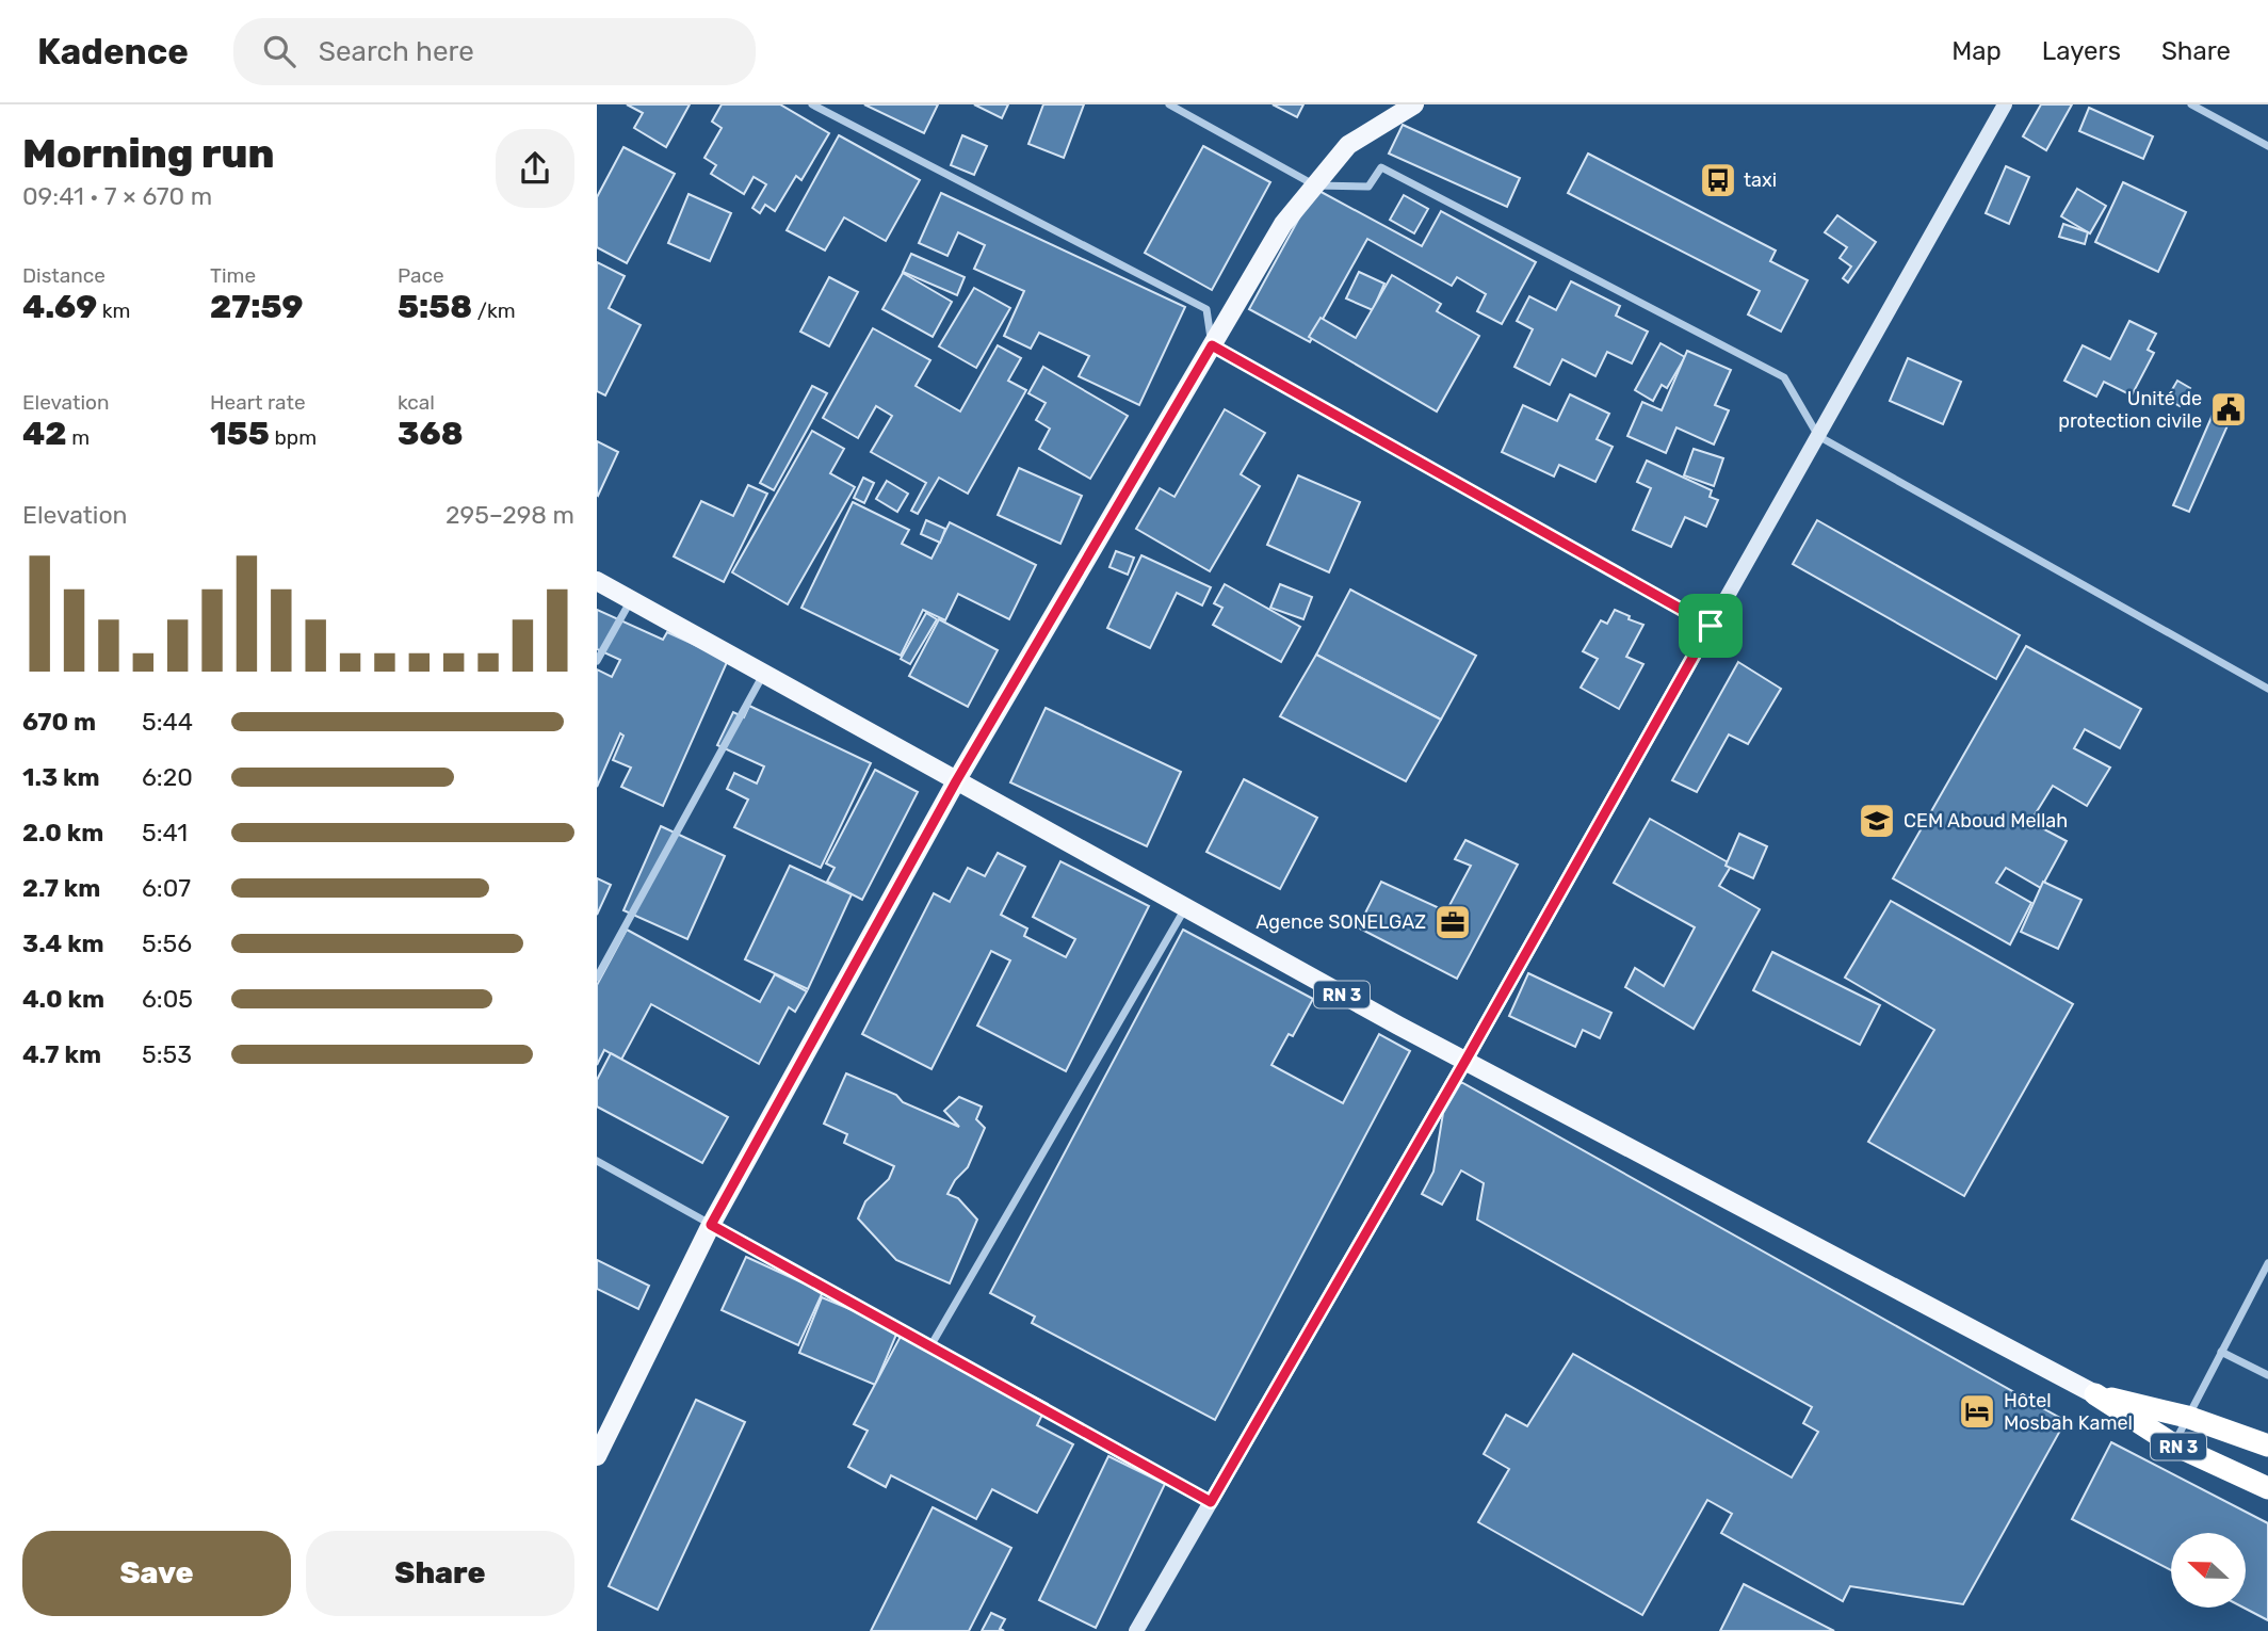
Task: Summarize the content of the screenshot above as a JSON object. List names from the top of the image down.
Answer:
{
  "streets": {
    "highway": ["RN 3"]
  },
  "places": {
    "bus stop": ["taxi"],
    "public building": ["Unité de protection civile"],
    "school or university": ["CEM Aboud Mellah"],
    "office": ["Agence SONELGAZ"],
    "hotel": ["Hôtel Mosbah Kamel"]
  },
  "north": "left",
  "page": {
    "header": "Kadence",
    "search": "Search here",
    "nav": ["Map", "Layers", "Share"],
    "heading": ["Morning run", "09:41 · 7 × 670 m"],
    "stats": [
      ["Distance", "4.69 km"],
      ["Time", "27:59"],
      ["Pace", "5:58 /km"],
      ["Elevation", "42 m"],
      ["Heart rate", "155 bpm"],
      ["kcal", "368"]
    ],
    "chart": ["Elevation", "295–298 m"],
    "list": [
      {
        "name": "670 m",
        "note": "5:44"
      },
      {
        "name": "1.3 km",
        "note": "6:20"
      },
      {
        "name": "2.0 km",
        "note": "5:41"
      },
      {
        "name": "2.7 km",
        "note": "6:07"
      },
      {
        "name": "3.4 km",
        "note": "5:56"
      },
      {
        "name": "4.0 km",
        "note": "6:05"
      },
      {
        "name": "4.7 km",
        "note": "5:53"
      }
    ],
    "buttons": ["Save", "Share"]
  }
}
